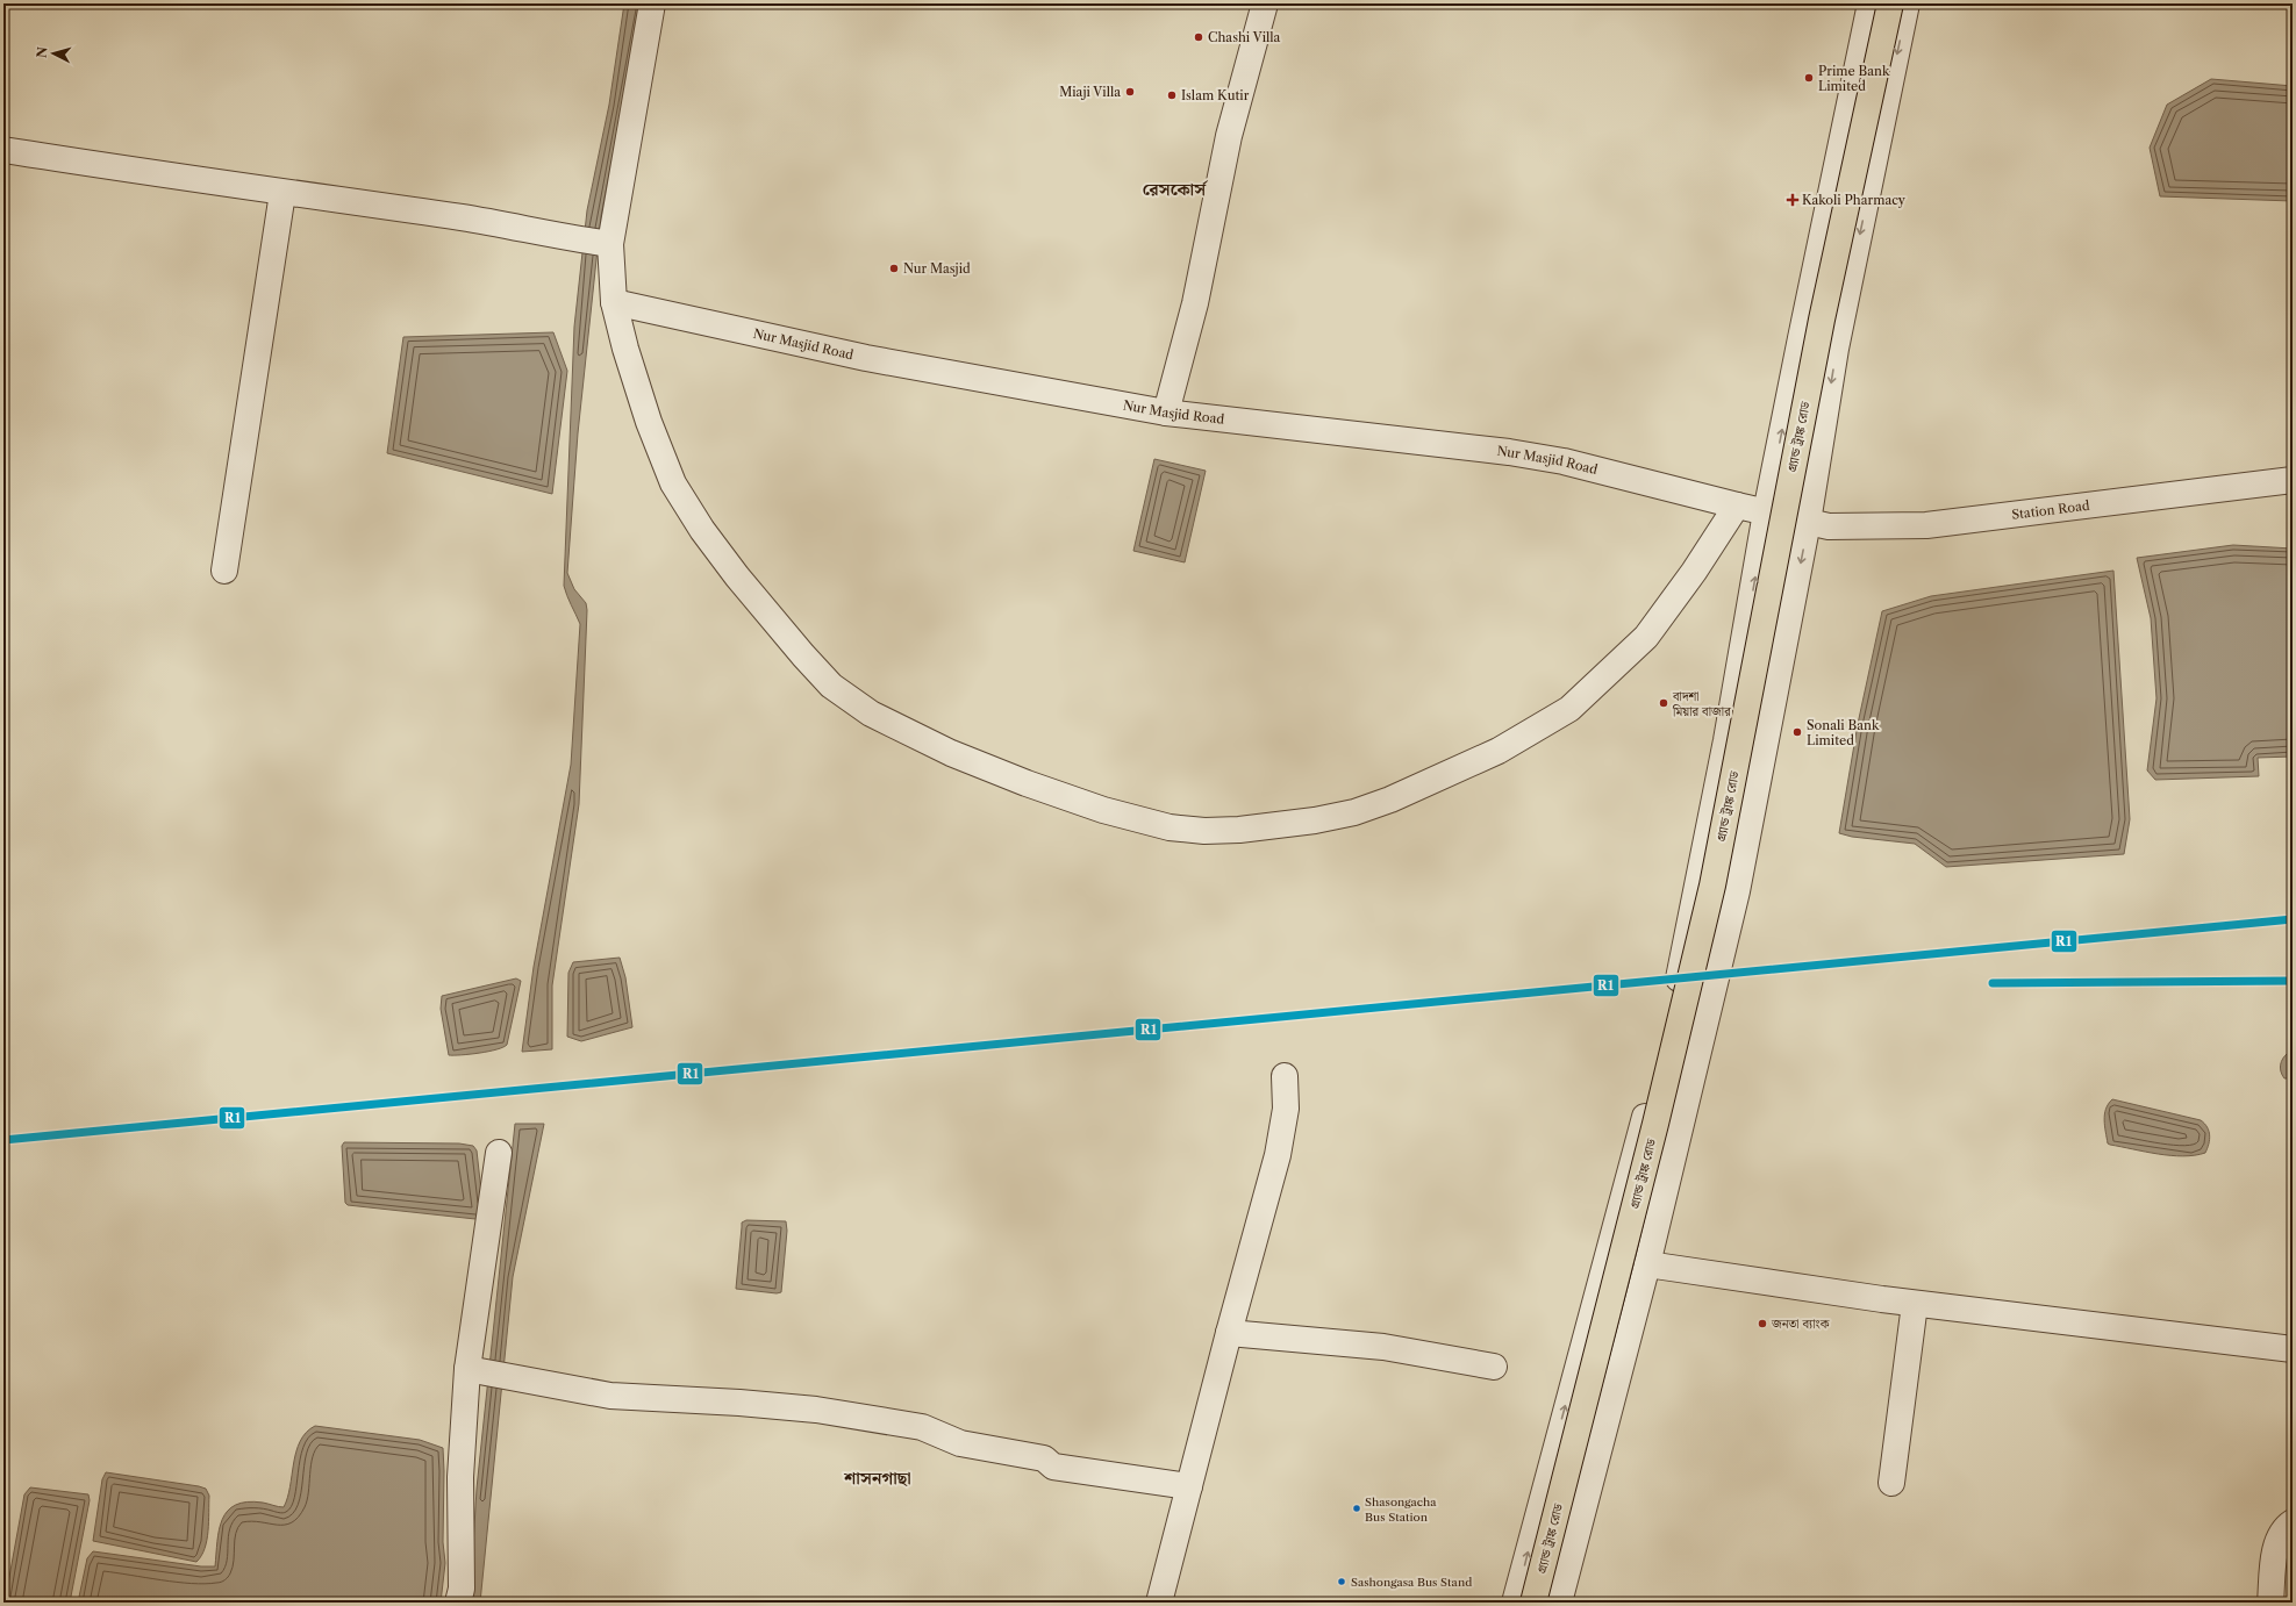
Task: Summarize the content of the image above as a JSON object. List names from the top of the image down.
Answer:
{
  "streets": {
    "highway": ["গ্র্যান্ড ট্রাঙ্ক রোড"],
    "street": ["Nur Masjid Road", "Station Road"]
  },
  "crossings": [
    ["Nur Masjid Road", "Station Road"]
  ],
  "districts": ["রেসকোর্স", "শাসনগাছা"],
  "places": {
    "other": [
      "Chashi Villa",
      "Prime Bank Limited",
      "Miaji Villa",
      "Islam Kutir",
      "Nur Masjid",
      "বাদশা মিয়ার বাজার",
      "Sonali Bank Limited",
      "জনতা ব্যাংক",
      "Shasongacha Bus Station",
      "Sashongasa Bus Stand"
    ],
    "health": ["Kakoli Pharmacy"]
  },
  "lines": ["transit line R1"],
  "north": "left"
}
